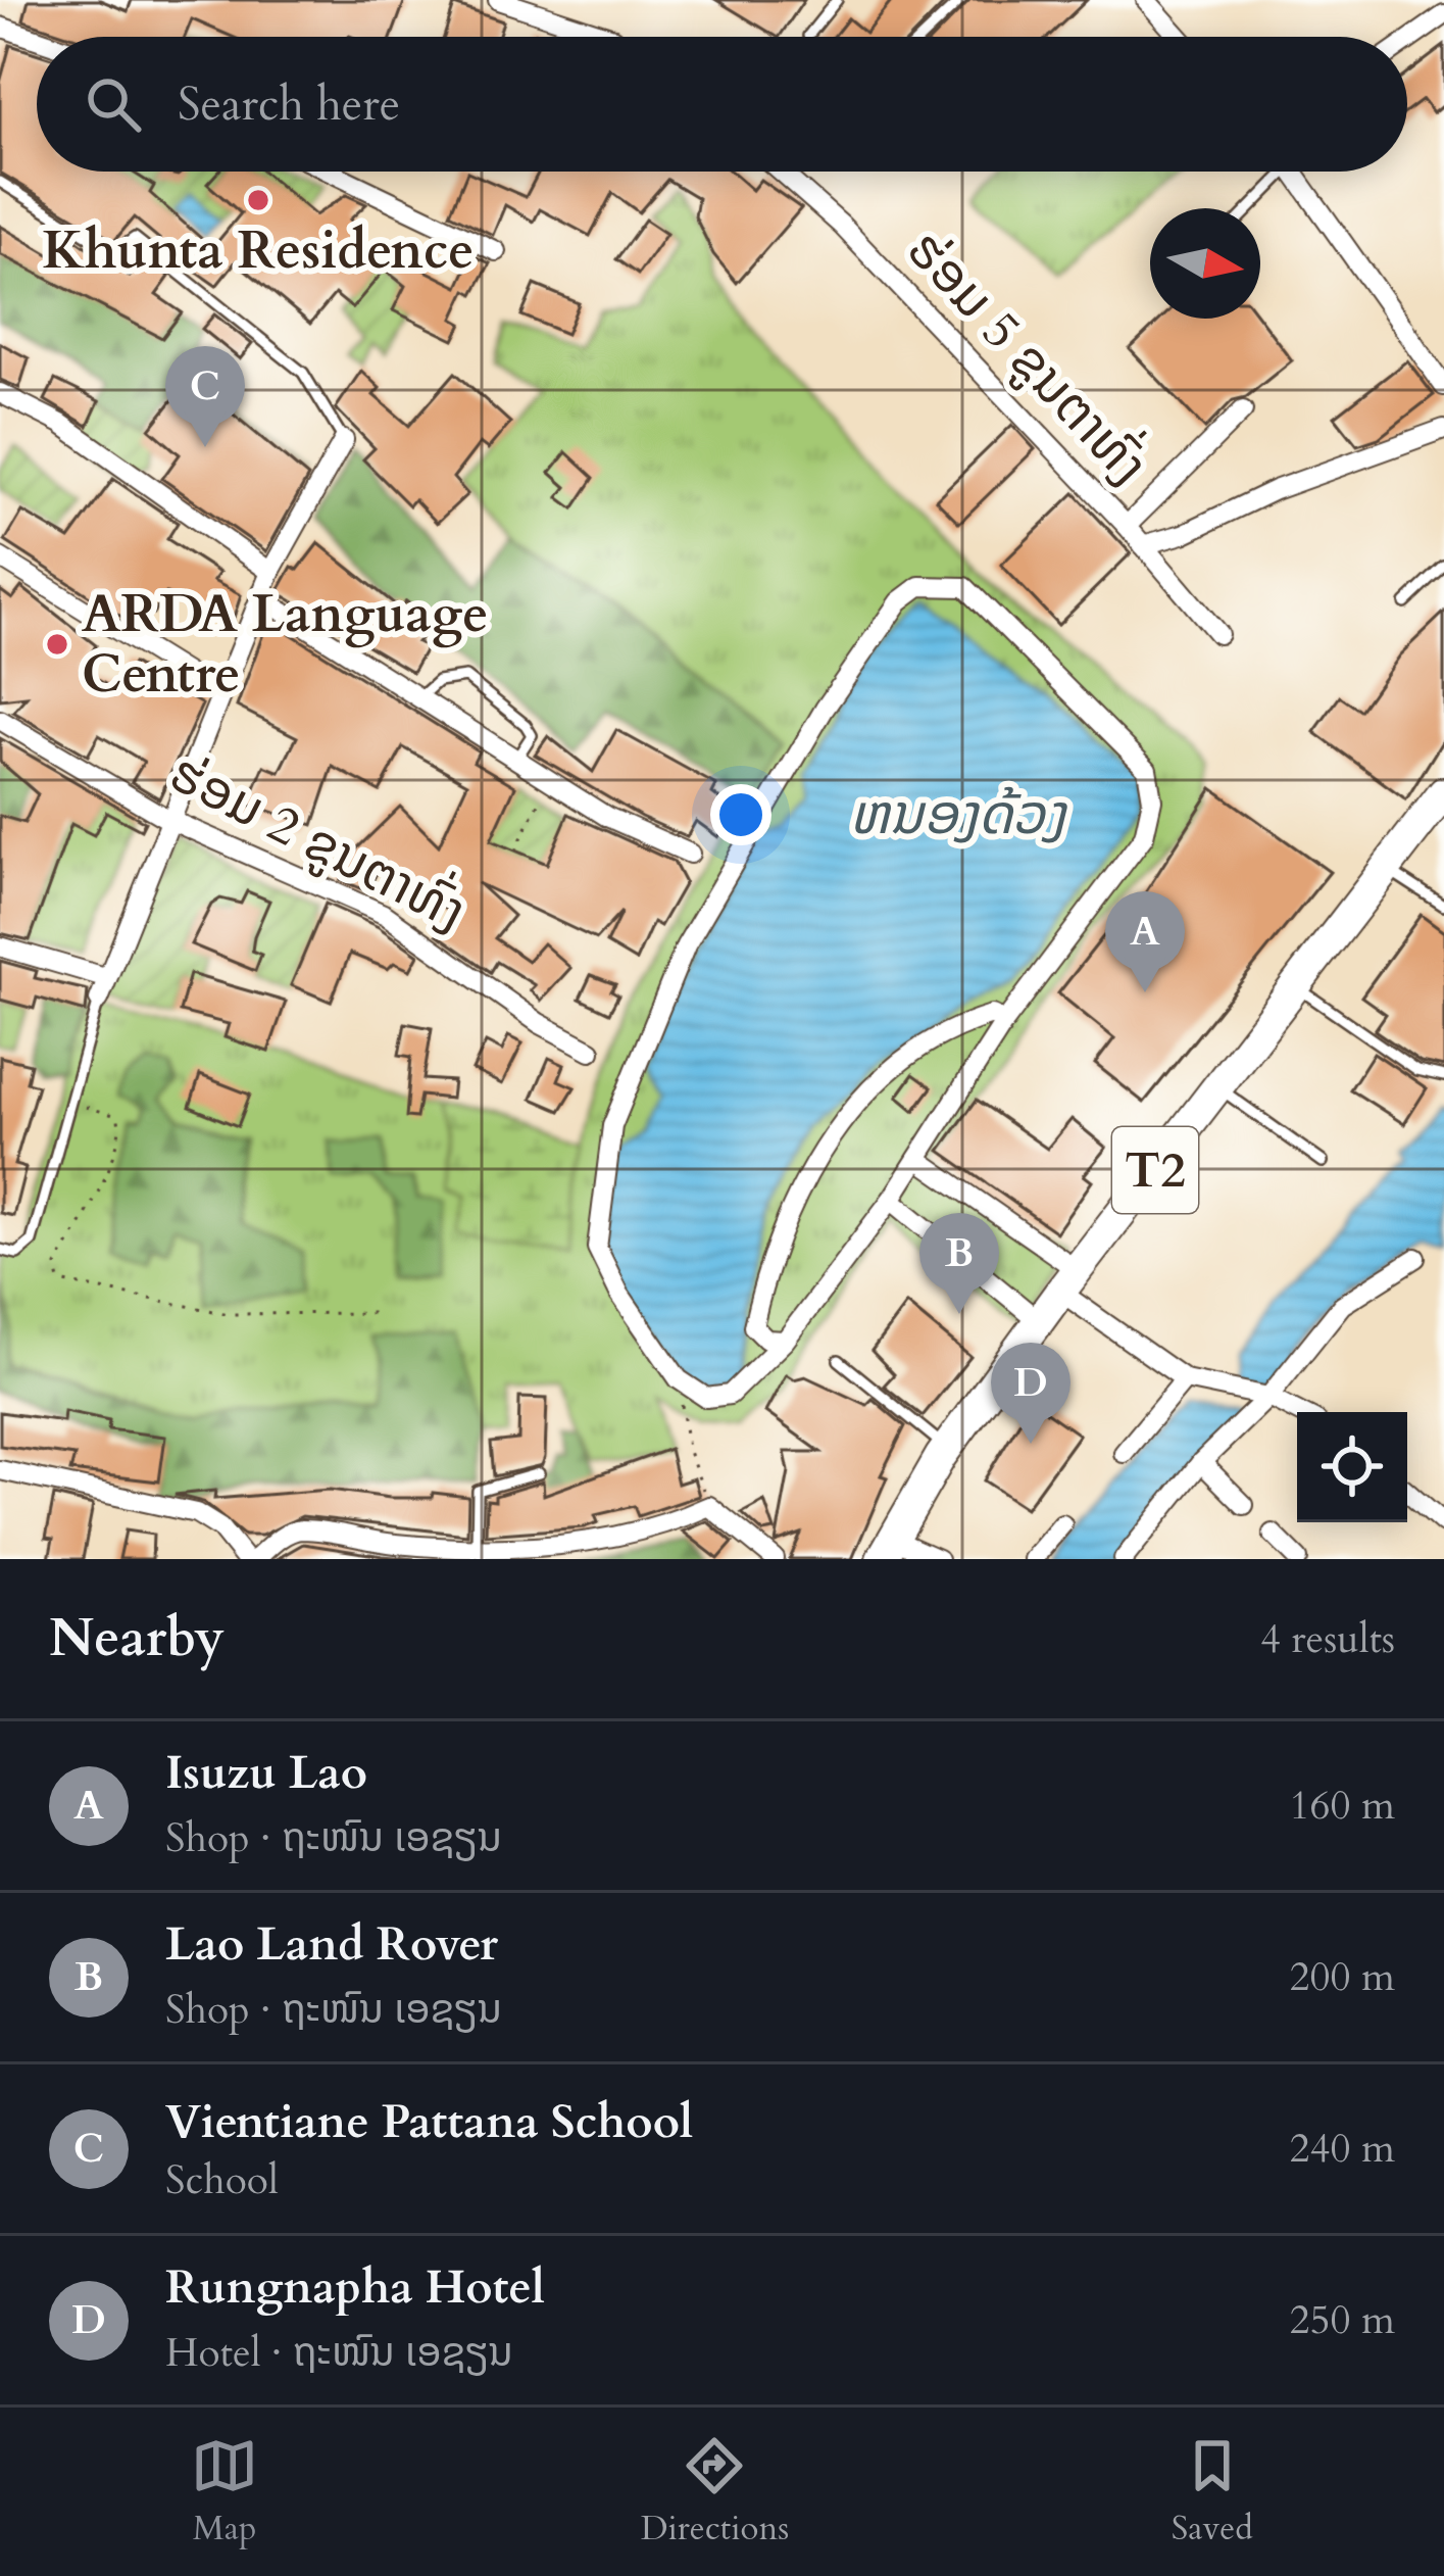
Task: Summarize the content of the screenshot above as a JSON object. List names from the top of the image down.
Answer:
{
  "streets": {
    "main road": ["T2"],
    "street": ["ຮ່ອມ 5 ຂູນຕາທົ່ງ", "ຮ່ອມ 2 ຂູນຕາທົ່ງ"]
  },
  "water": ["ຫນອງດ້ວງ"],
  "places": ["Khunta Residence", "ARDA Language Centre"],
  "north": "right",
  "page": {
    "search": "Search here",
    "pins": [
      "C",
      "A",
      "B",
      "D"
    ],
    "heading": ["Nearby", "4 results"],
    "list": [
      {
        "mark": "A",
        "name": "Isuzu Lao",
        "note": "Shop · ຖະໜົນ ເອຊຽນ",
        "value": "160 m"
      },
      {
        "mark": "B",
        "name": "Lao Land Rover",
        "note": "Shop · ຖະໜົນ ເອຊຽນ",
        "value": "200 m"
      },
      {
        "mark": "C",
        "name": "Vientiane Pattana School",
        "note": "School",
        "value": "240 m"
      },
      {
        "mark": "D",
        "name": "Rungnapha Hotel",
        "note": "Hotel · ຖະໜົນ ເອຊຽນ",
        "value": "250 m"
      }
    ],
    "nav": ["Map", "Directions", "Saved"]
  }
}
